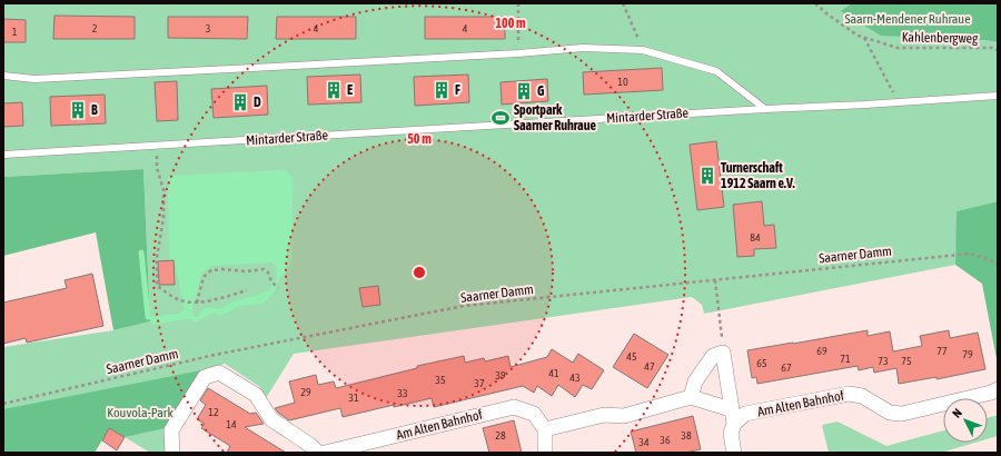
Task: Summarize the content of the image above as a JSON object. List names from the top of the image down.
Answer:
{
  "streets": {
    "street": ["Am Alten Bahnhof"],
    "lane": ["Mintarder Straße"],
    "path": ["Kahlenbergweg", "Saarner Damm"]
  },
  "parks": ["Saarn-Mendener Ruhraue", "Kouvola-Park"],
  "places": {
    "building": [
      "E",
      "F",
      "G",
      "D",
      "B",
      "Turnerschaft 1912 Saarn e.V."
    ],
    "sports": ["Sportpark Saarner Ruhraue"]
  },
  "house_numbers": [
    "2",
    "3",
    "4",
    "4",
    "1",
    "10",
    "84",
    "69",
    "77",
    "79",
    "45",
    "71",
    "73",
    "75",
    "65",
    "47",
    "67",
    "41",
    "39",
    "43",
    "35",
    "37",
    "29",
    "33",
    "31",
    "12",
    "14",
    "28",
    "38",
    "36",
    "34"
  ],
  "north": "top left",
  "rings": ["100 m", "50 m"]
}
